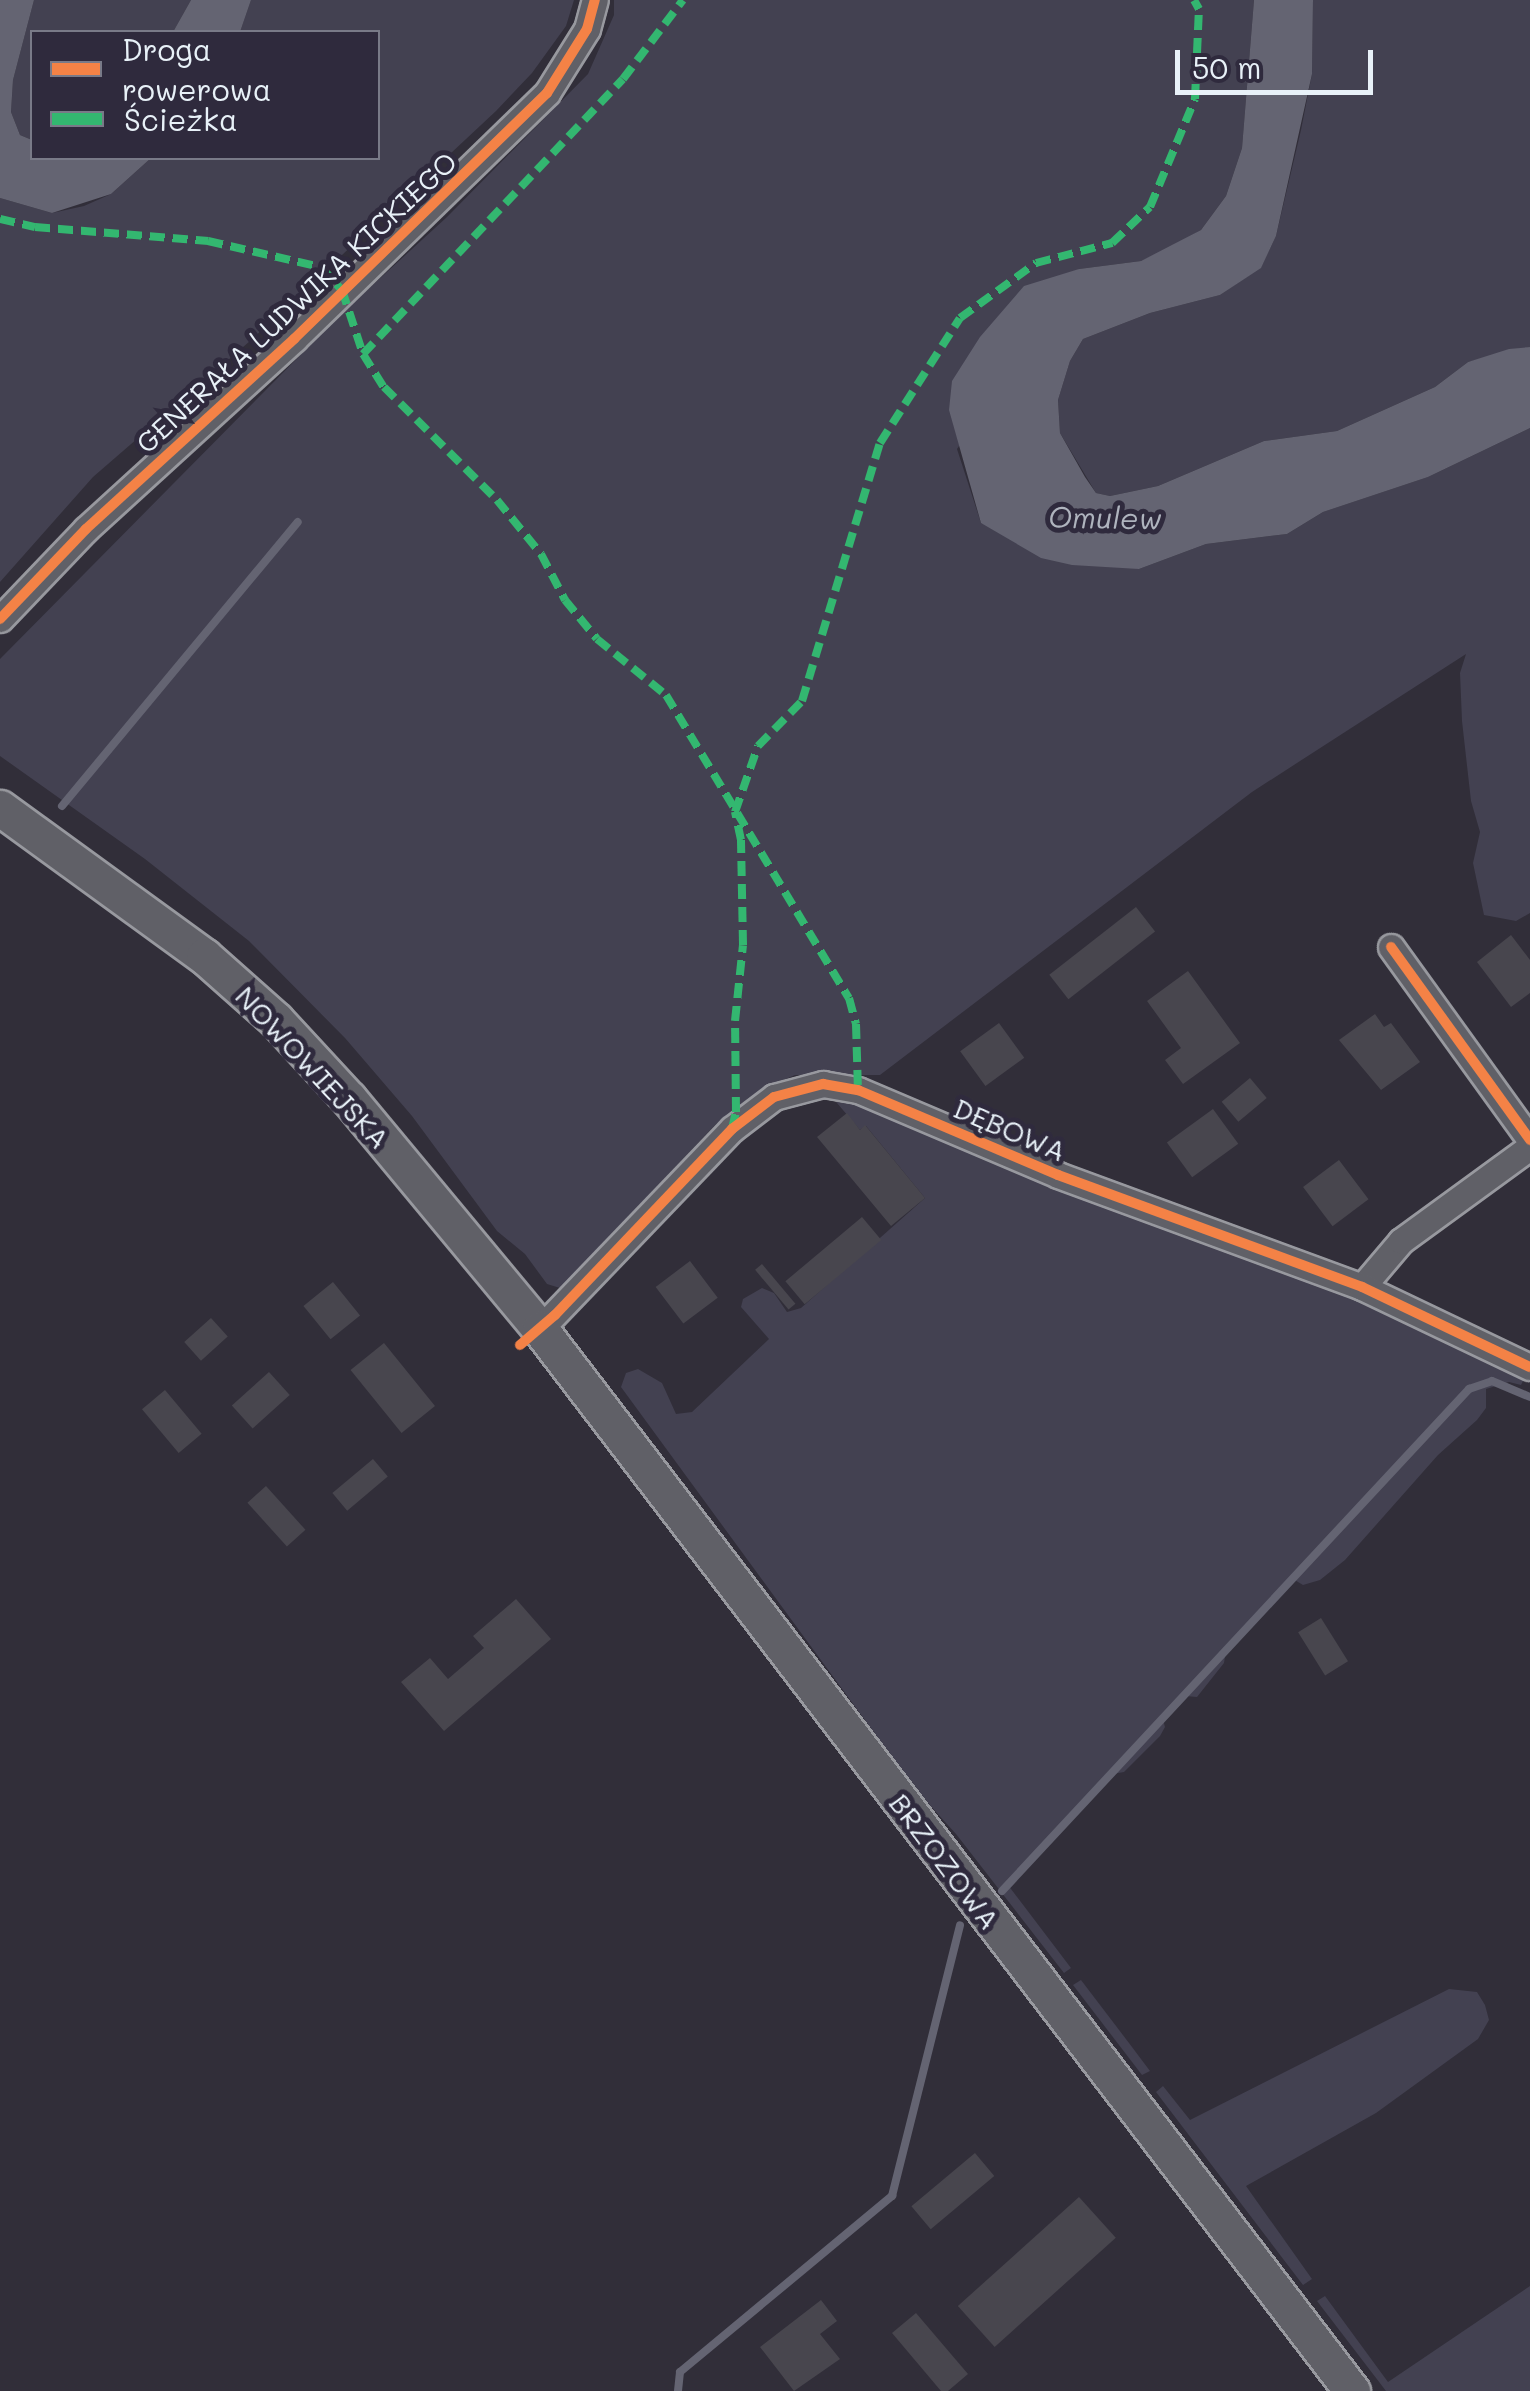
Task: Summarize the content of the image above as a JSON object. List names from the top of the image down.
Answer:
{
  "streets": {
    "main road": ["NOWOWIEJSKA", "BRZOZOWA"],
    "street": ["GENERAŁA LUDWIKA KICKIEGO", "DĘBOWA"]
  },
  "crossings": [
    ["NOWOWIEJSKA", "DĘBOWA"],
    ["NOWOWIEJSKA", "BRZOZOWA"],
    ["DĘBOWA", "BRZOZOWA"]
  ],
  "water": ["Omulew"],
  "legend": ["Droga rowerowa", "Ścieżka"],
  "scale_bar": "50 m"
}
